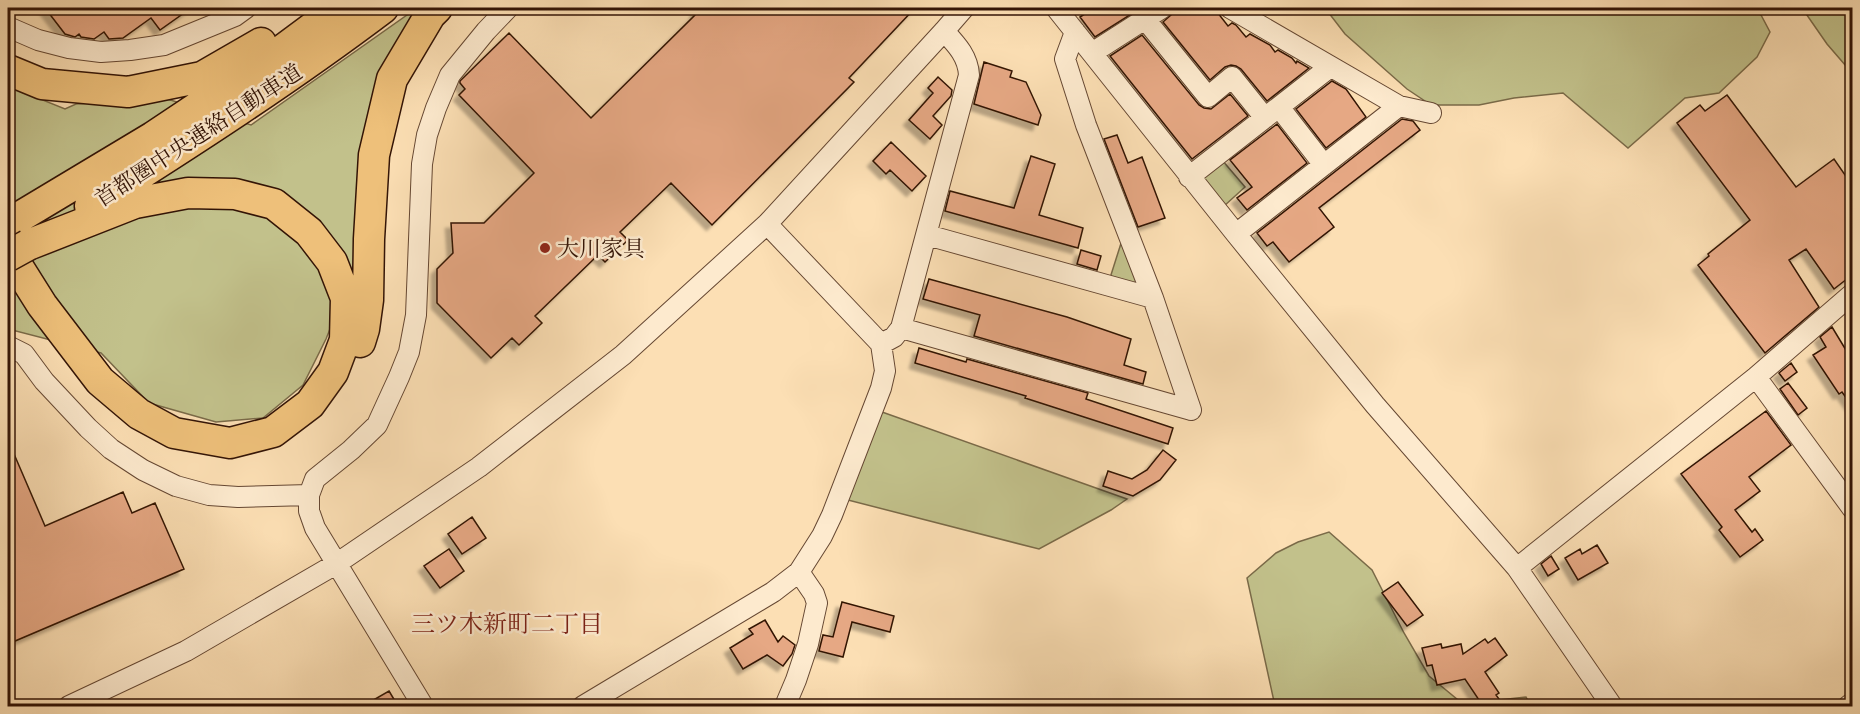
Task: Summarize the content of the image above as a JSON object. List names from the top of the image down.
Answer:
{
  "streets": {
    "highway": ["首都圏中央連絡自動車道"]
  },
  "districts": ["三ツ木新町二丁目"],
  "places": ["大川家具"]
}
